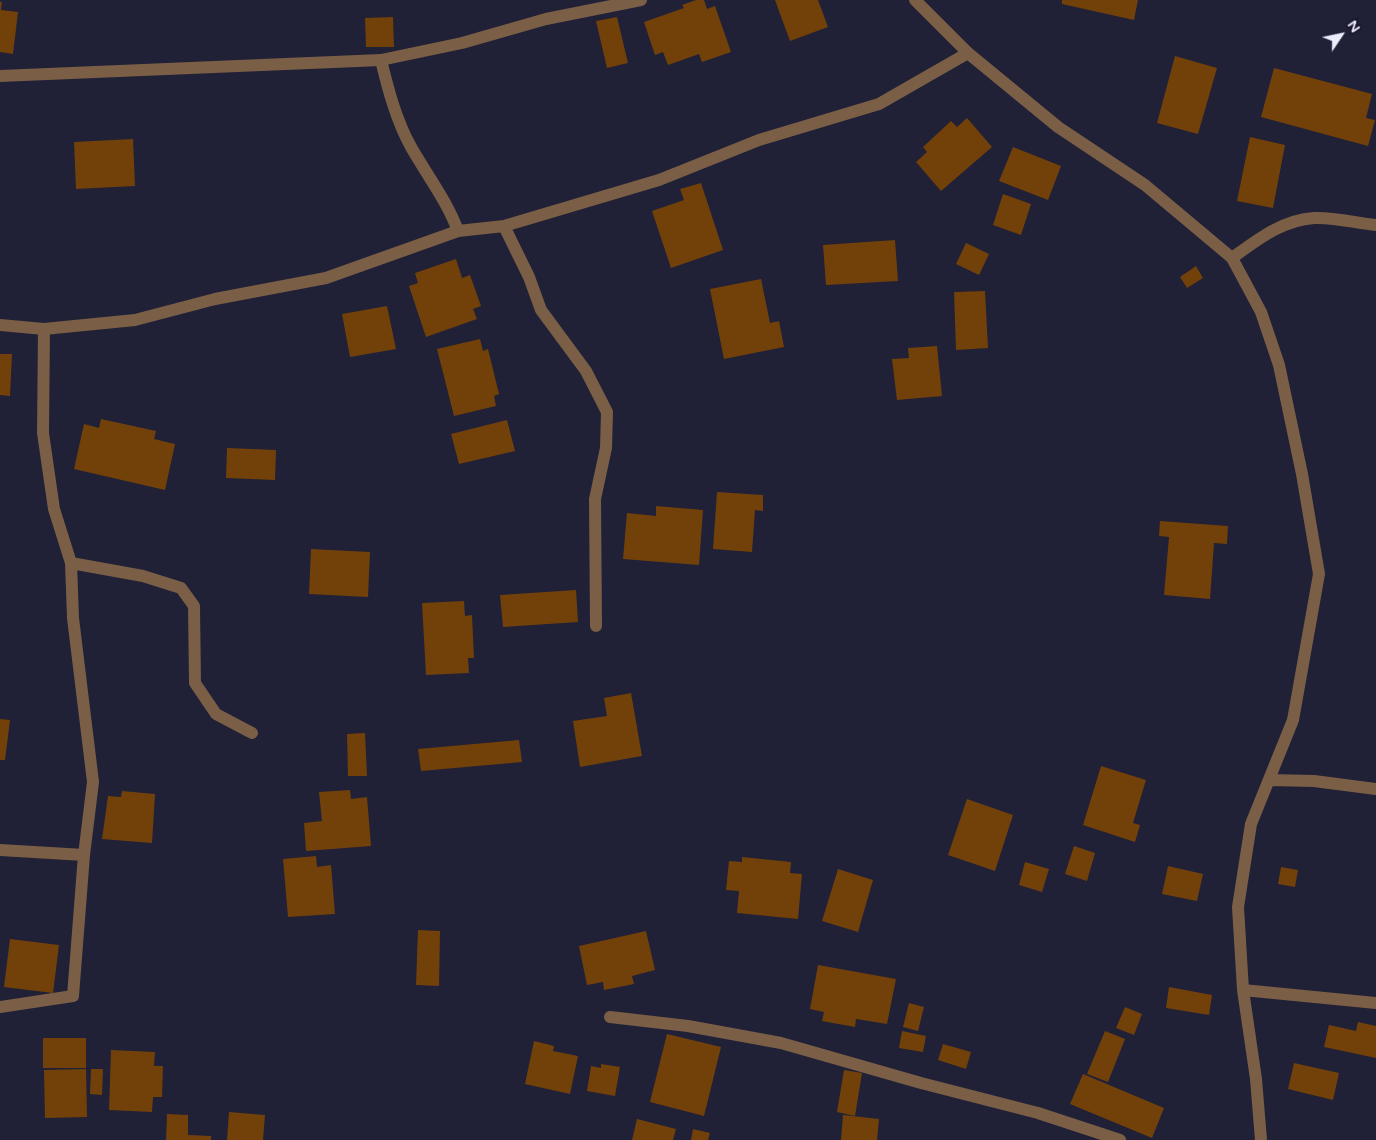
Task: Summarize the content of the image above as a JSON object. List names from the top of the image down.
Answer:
{
  "north": "top right"
}
